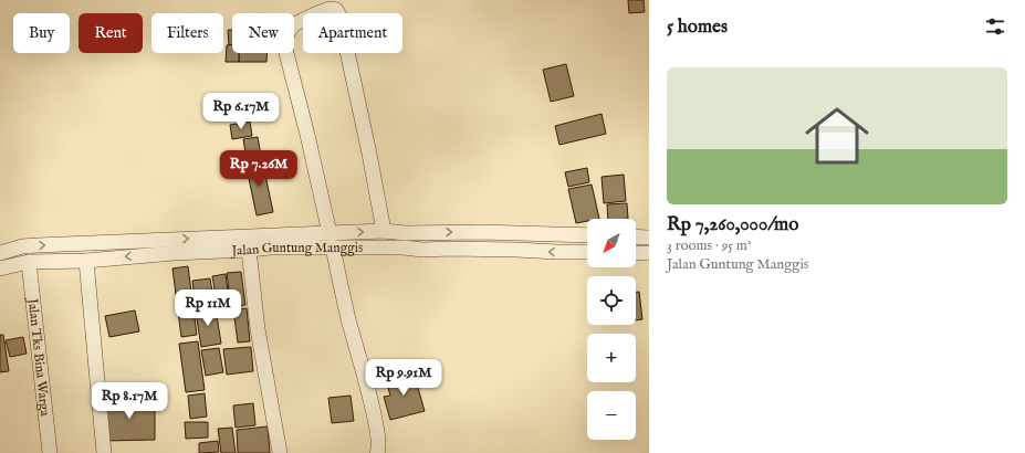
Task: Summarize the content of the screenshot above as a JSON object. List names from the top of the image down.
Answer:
{
  "streets": {
    "street": ["Jalan Guntung Manggis", "Jalan Tks Bina Warga"]
  },
  "crossings": [
    ["Jalan Guntung Manggis", "Jalan Tks Bina Warga"]
  ],
  "north": "bottom left",
  "page": {
    "heading": "5 homes",
    "chip": [
      "Buy",
      "Rent",
      "Filters",
      "New",
      "Apartment"
    ],
    "list": [
      {
        "name": "Rp 7,260,000/mo",
        "note": "3 rooms · 95 m² · Jalan Guntung Manggis"
      }
    ],
    "price": [
      "Rp 6.17M",
      "Rp 7.26M",
      "Rp 11M",
      "Rp 9.91M",
      "Rp 8.17M"
    ],
    "map_buttons": ["+", "−"]
  }
}
